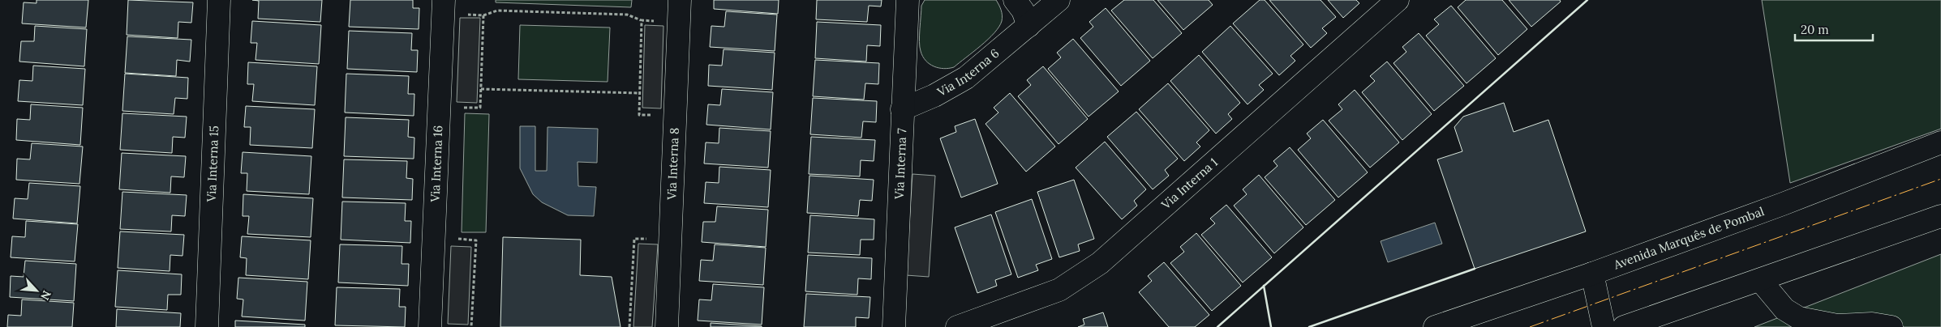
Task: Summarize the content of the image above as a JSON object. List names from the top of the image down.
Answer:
{
  "streets": {
    "street": [
      "Via Interna 6",
      "Via Interna 15",
      "Via Interna 16",
      "Via Interna 8",
      "Via Interna 7",
      "Via Interna 1",
      "Avenida Marquês de Pombal"
    ]
  },
  "crossings": [
    ["Via Interna 6", "Via Interna 7"]
  ],
  "scale_bar": "20 m",
  "north": "bottom right"
}
